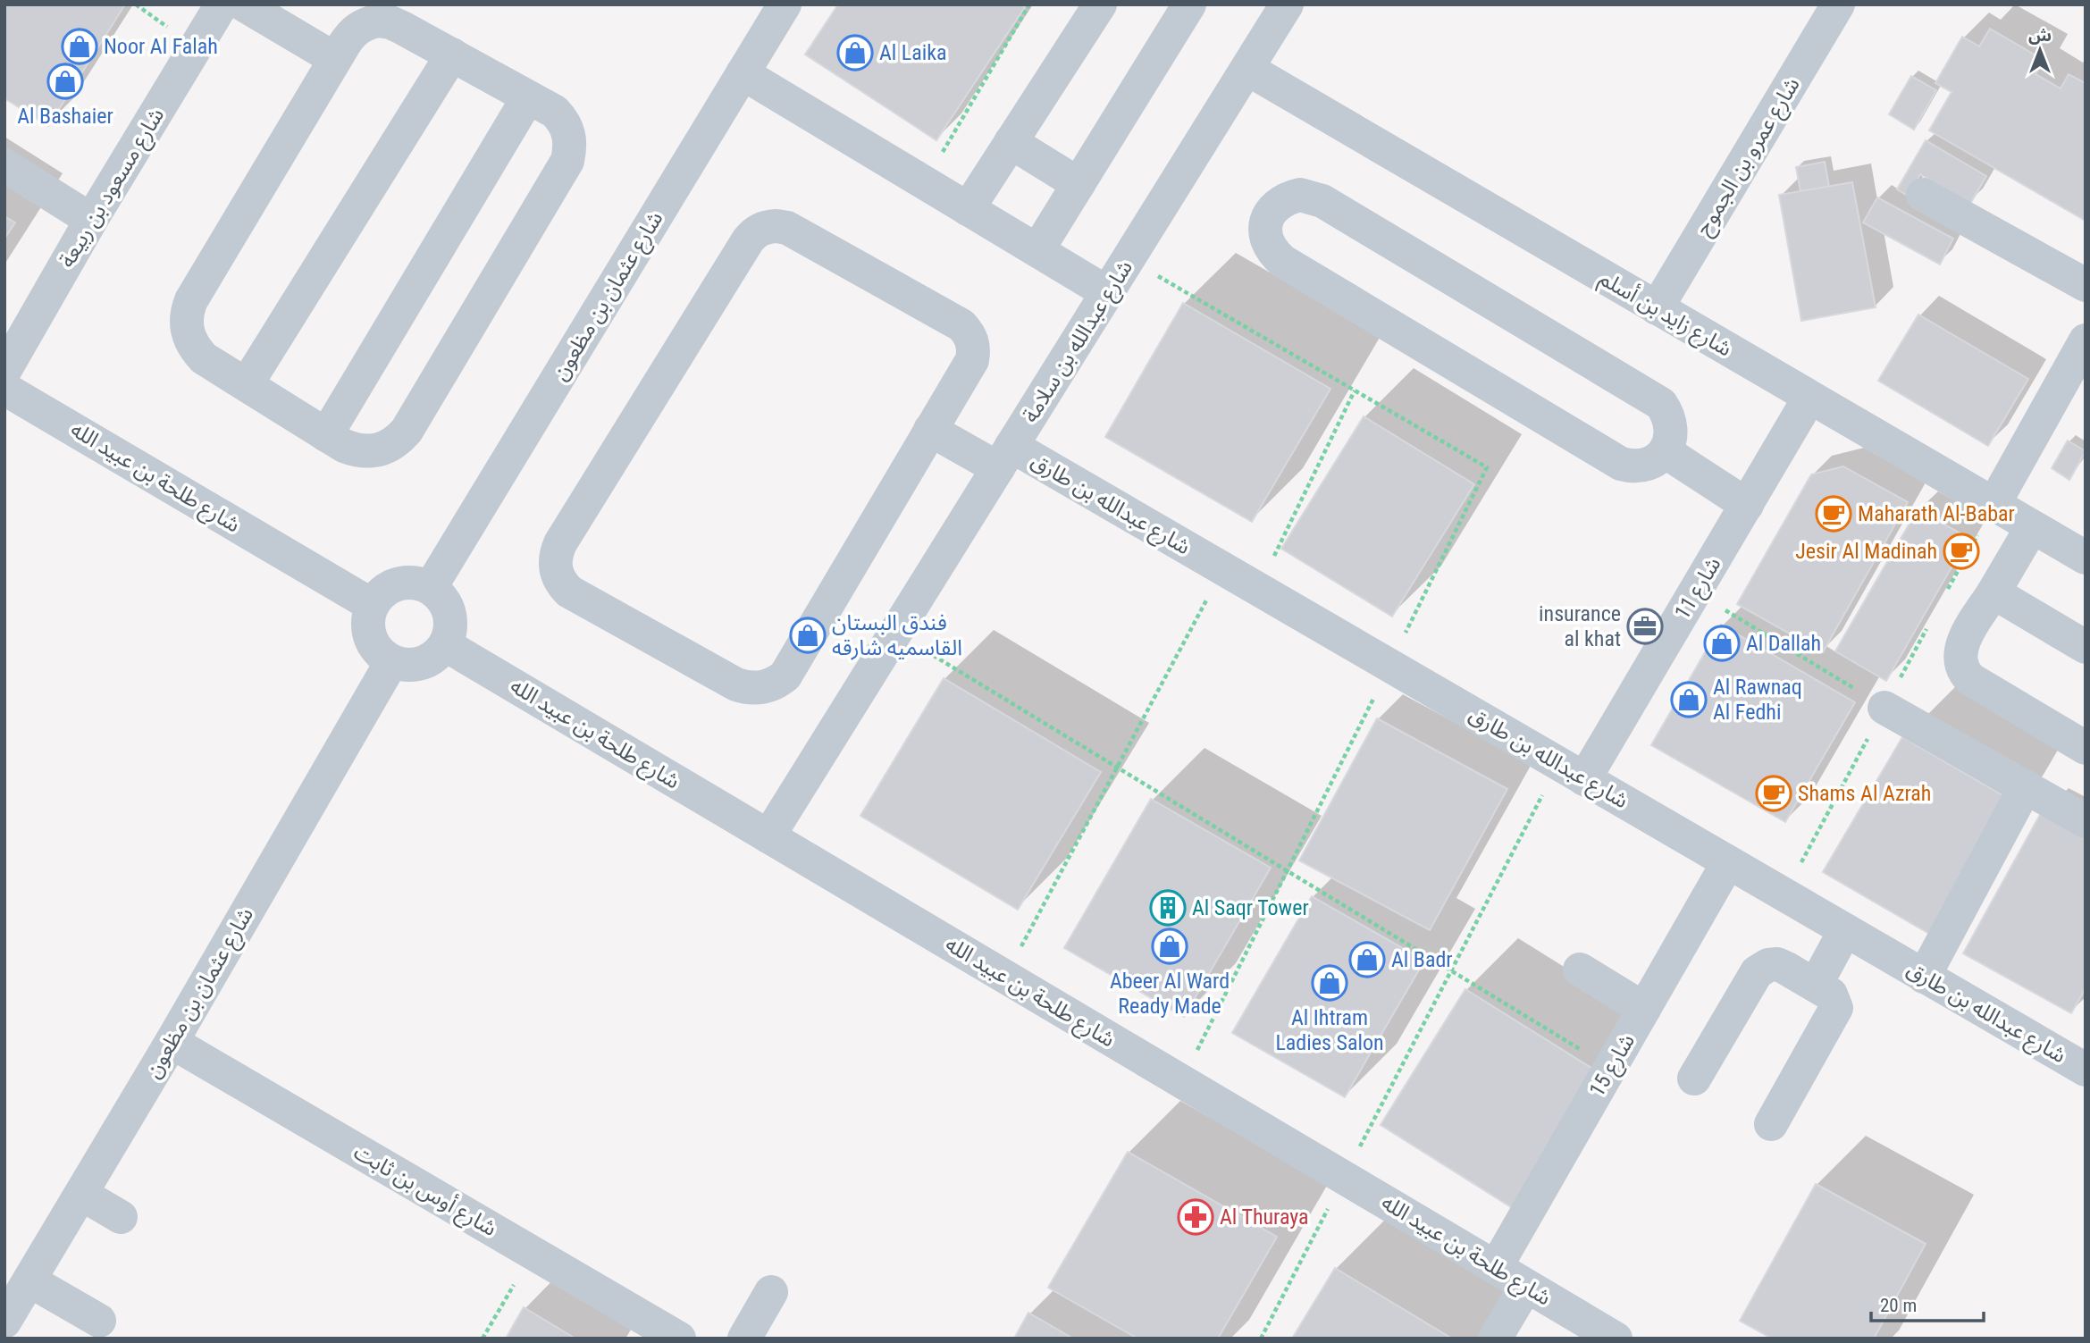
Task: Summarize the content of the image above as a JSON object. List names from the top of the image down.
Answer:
{
  "streets": {
    "street": [
      "شارع عمرو بن الجموح",
      "شارع مسعود بن ربيعة",
      "شارع عثمان بن مظعون",
      "شارع زايد بن أسلم",
      "شارع عبدالله بن سلامة",
      "شارع طلحة بن عبيد الله",
      "شارع عبدالله بن طارق",
      "شارع 11",
      "شارع 15",
      "شارع أوس بن ثابت"
    ]
  },
  "crossings": [
    ["شارع عمرو بن الجموح", "شارع زايد بن أسلم"],
    ["شارع عثمان بن مظعون", "شارع طلحة بن عبيد الله"],
    ["شارع عثمان بن مظعون", "شارع أوس بن ثابت"],
    ["شارع زايد بن أسلم", "شارع عبدالله بن سلامة"],
    ["شارع زايد بن أسلم", "شارع 11"],
    ["شارع عبدالله بن سلامة", "شارع طلحة بن عبيد الله"],
    ["شارع عبدالله بن سلامة", "شارع عبدالله بن طارق"],
    ["شارع طلحة بن عبيد الله", "شارع 15"],
    ["شارع عبدالله بن طارق", "شارع 11"],
    ["شارع عبدالله بن طارق", "شارع 15"]
  ],
  "places": {
    "shop": [
      "Noor Al Falah",
      "Al Laika",
      "Al Bashaier",
      "فندق البستان القاسميه شارقه",
      "Al Dallah",
      "Al Rawnaq Al Fedhi",
      "Abeer Al Ward Ready Made",
      "Al Badr",
      "Al Ihtram Ladies Salon"
    ],
    "cafe": ["Maharath Al-Babar", "Jesir Al Madinah", "Shams Al Azrah"],
    "office": ["insurance al khat"],
    "building": ["Al Saqr Tower"],
    "pharmacy": ["Al Thuraya"]
  },
  "scale_bar": "20 m",
  "north": "top"
}
